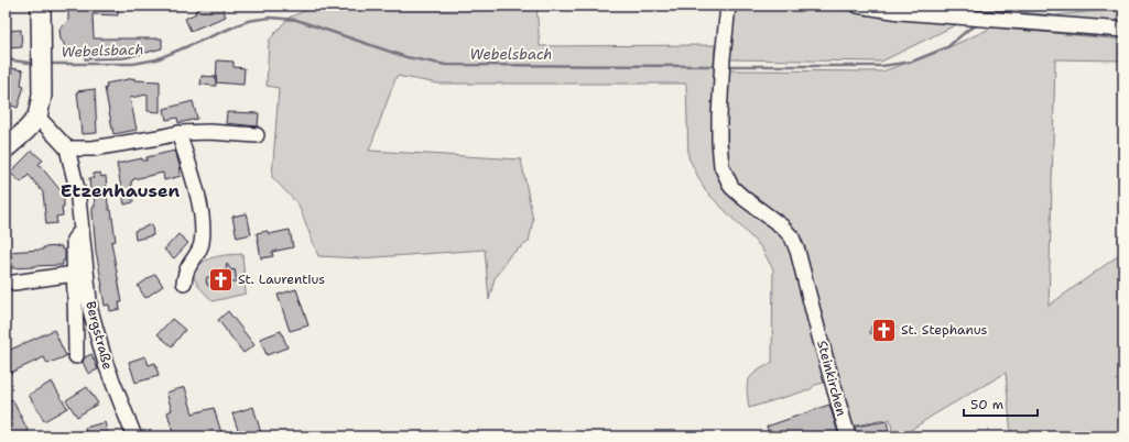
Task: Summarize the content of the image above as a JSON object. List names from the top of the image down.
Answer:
{
  "streets": {
    "street": ["Bergstraße", "Steinkirchen"]
  },
  "districts": ["Etzenhausen"],
  "water": ["Webelsbach"],
  "places": {
    "church": ["St. Laurentius", "St. Stephanus"]
  },
  "scale_bar": "50 m"
}
